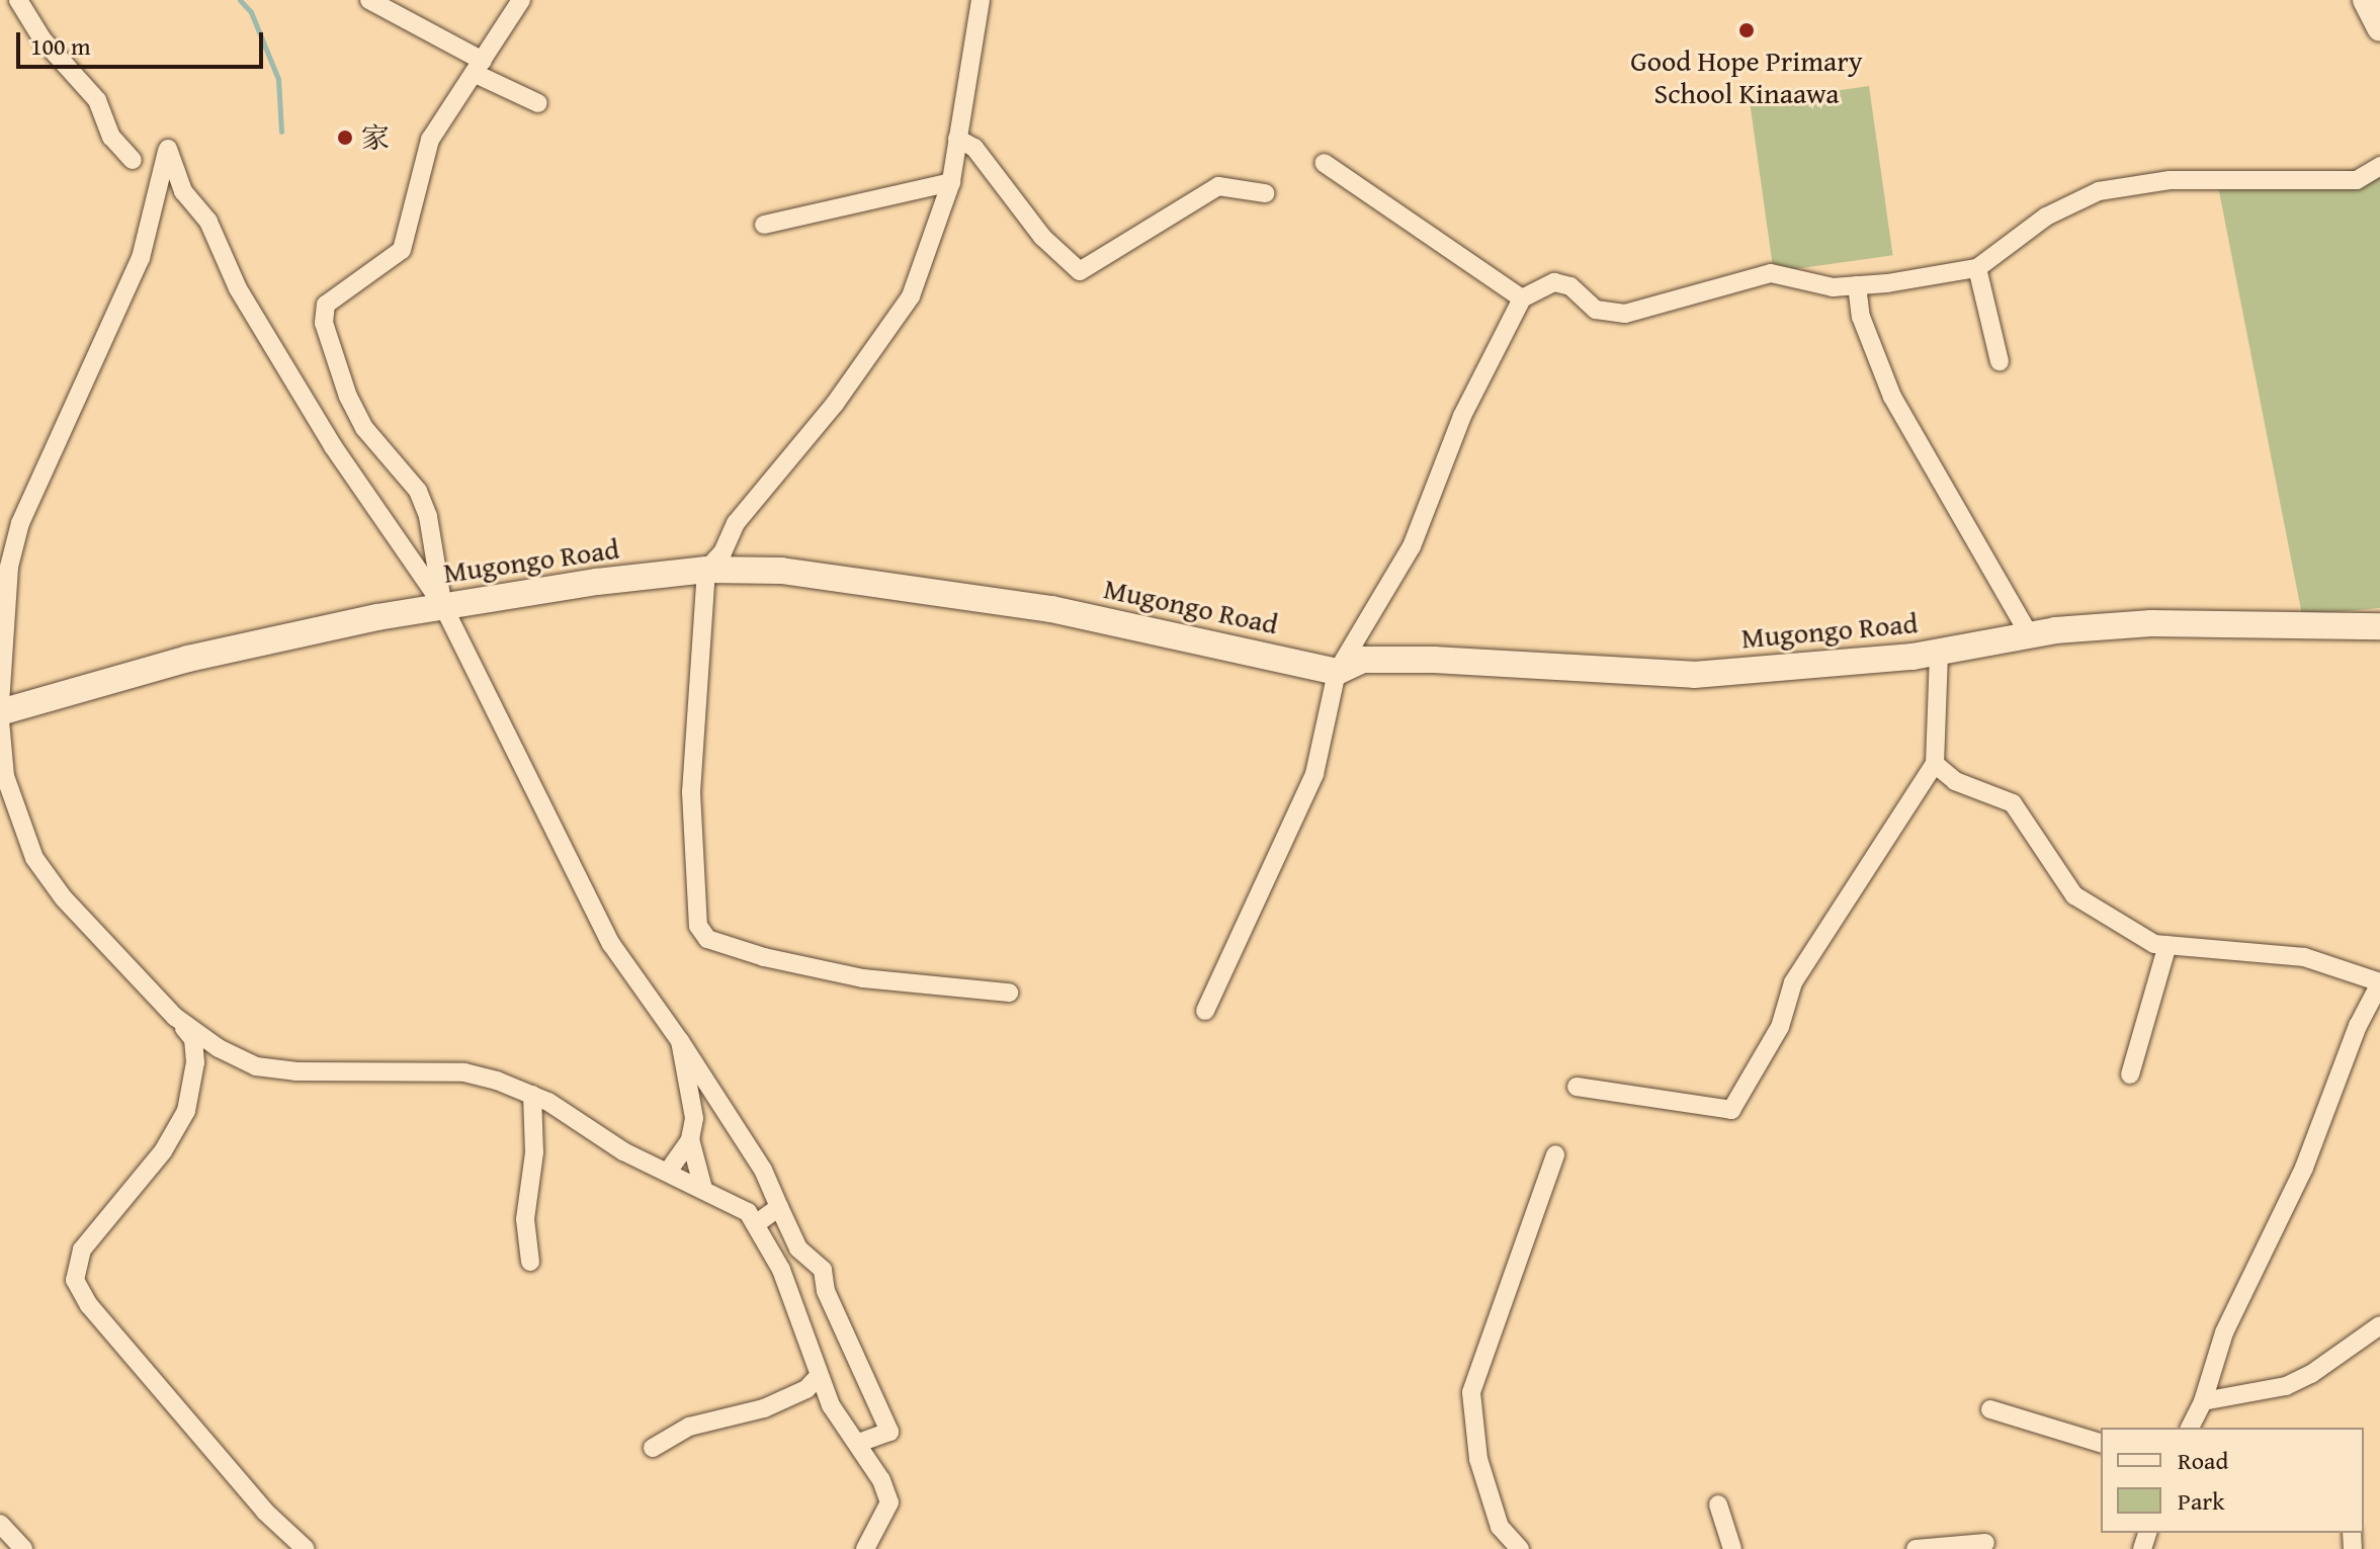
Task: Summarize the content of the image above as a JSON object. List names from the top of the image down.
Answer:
{
  "streets": {
    "street": ["Mugongo Road"]
  },
  "places": ["Good Hope Primary School Kinaawa", "家"],
  "legend": ["Road", "Park"],
  "scale_bar": "100 m"
}
